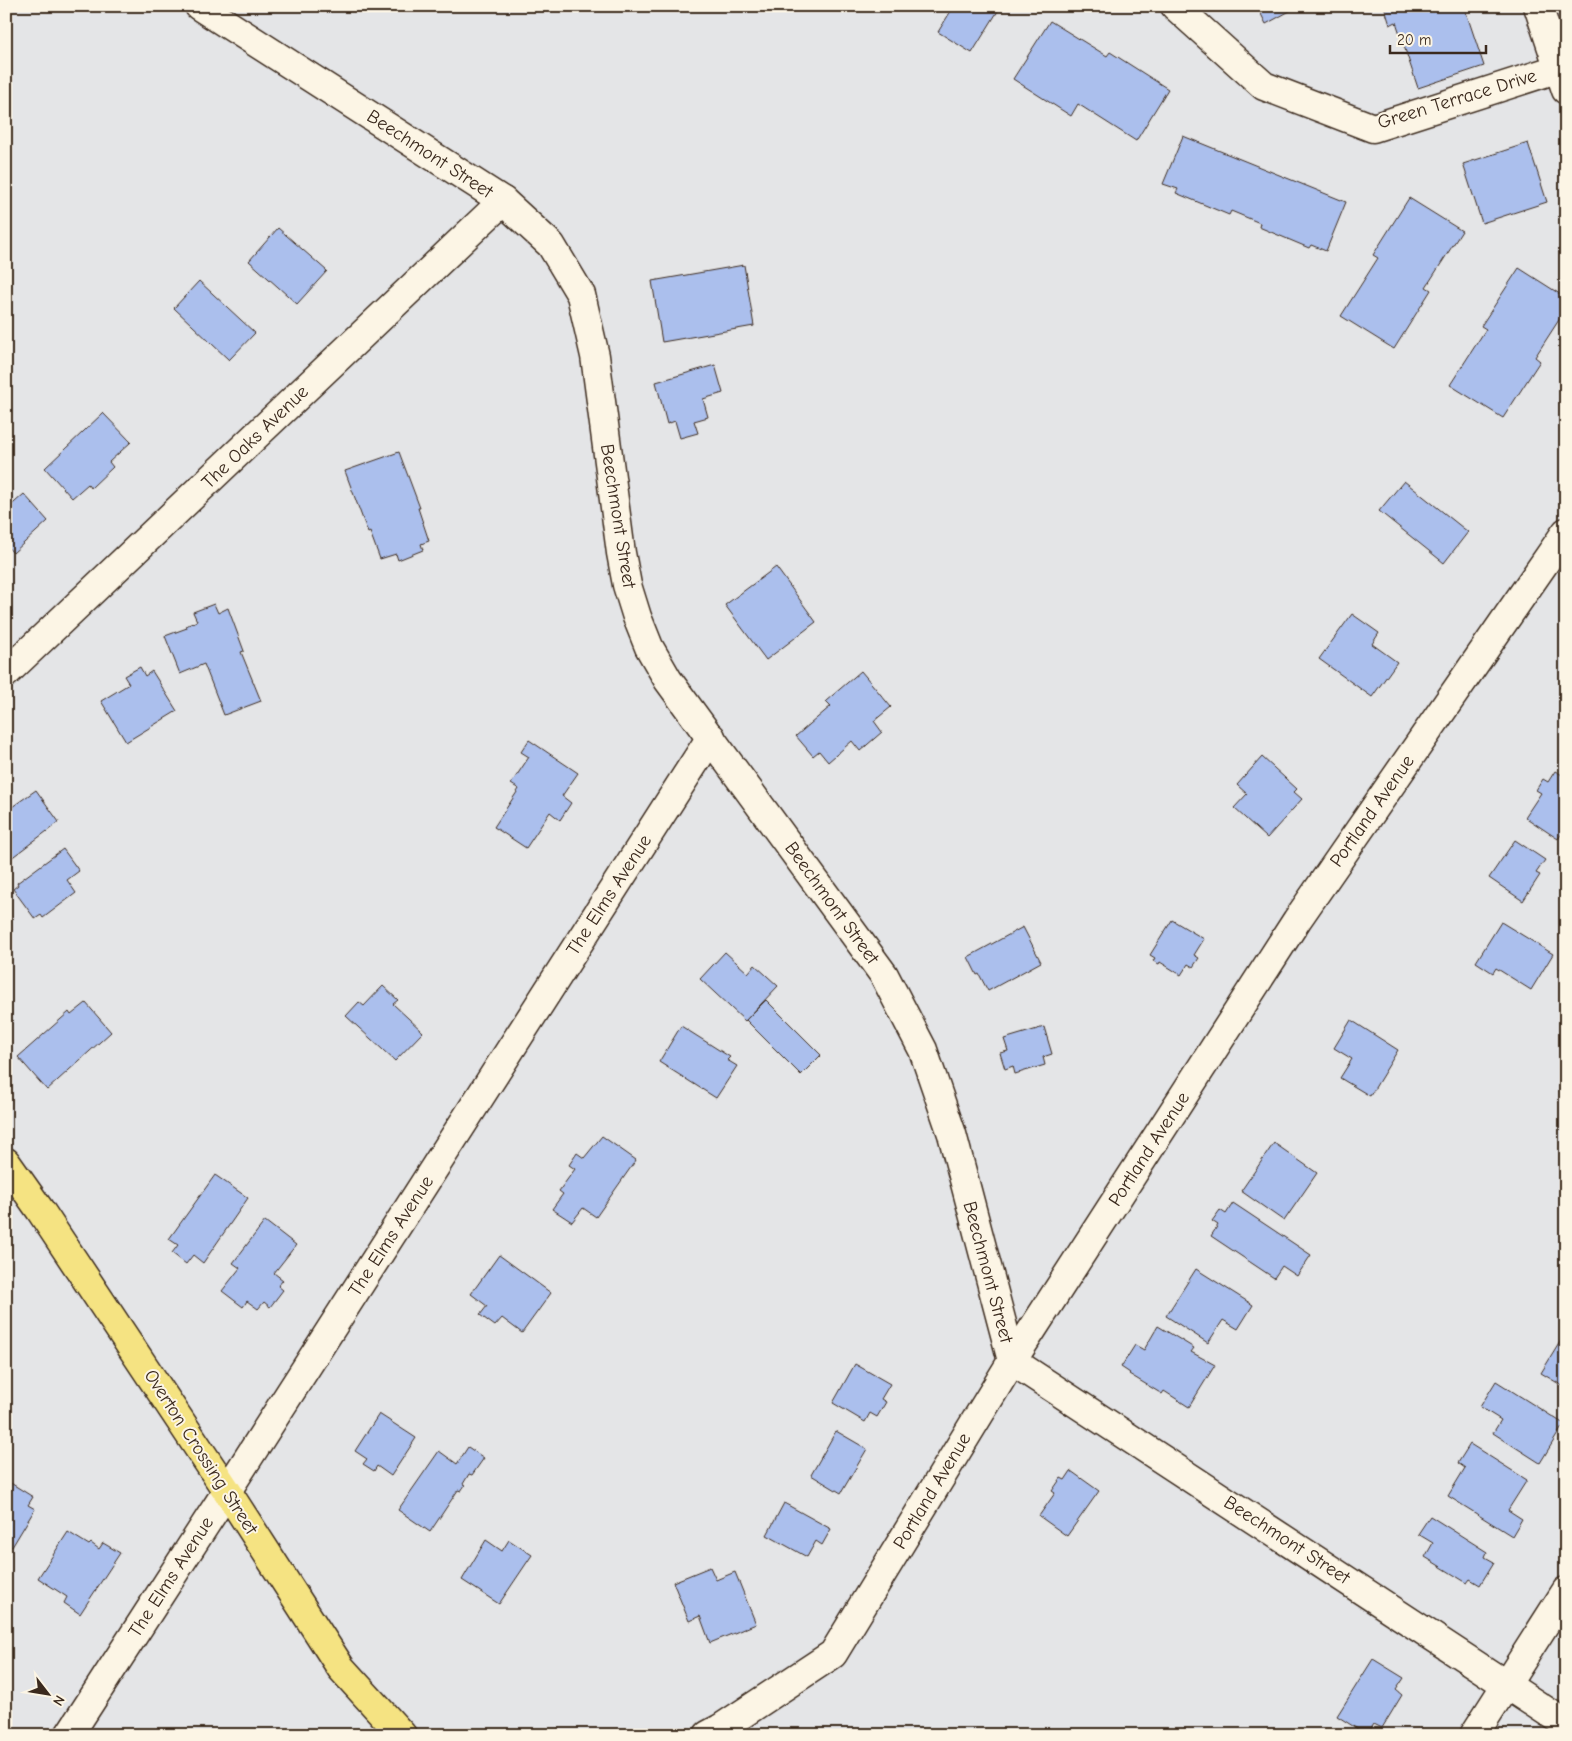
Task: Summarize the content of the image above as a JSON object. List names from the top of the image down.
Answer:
{
  "streets": {
    "main road": ["Overton Crossing Street"],
    "street": [
      "Green Terrace Drive",
      "Beechmont Street",
      "The Oaks Avenue",
      "Portland Avenue",
      "The Elms Avenue"
    ]
  },
  "crossings": [
    ["Beechmont Street", "The Oaks Avenue"],
    ["Beechmont Street", "Portland Avenue"],
    ["Beechmont Street", "The Elms Avenue"],
    ["The Elms Avenue", "Overton Crossing Street"]
  ],
  "scale_bar": "20 m",
  "north": "bottom right"
}
